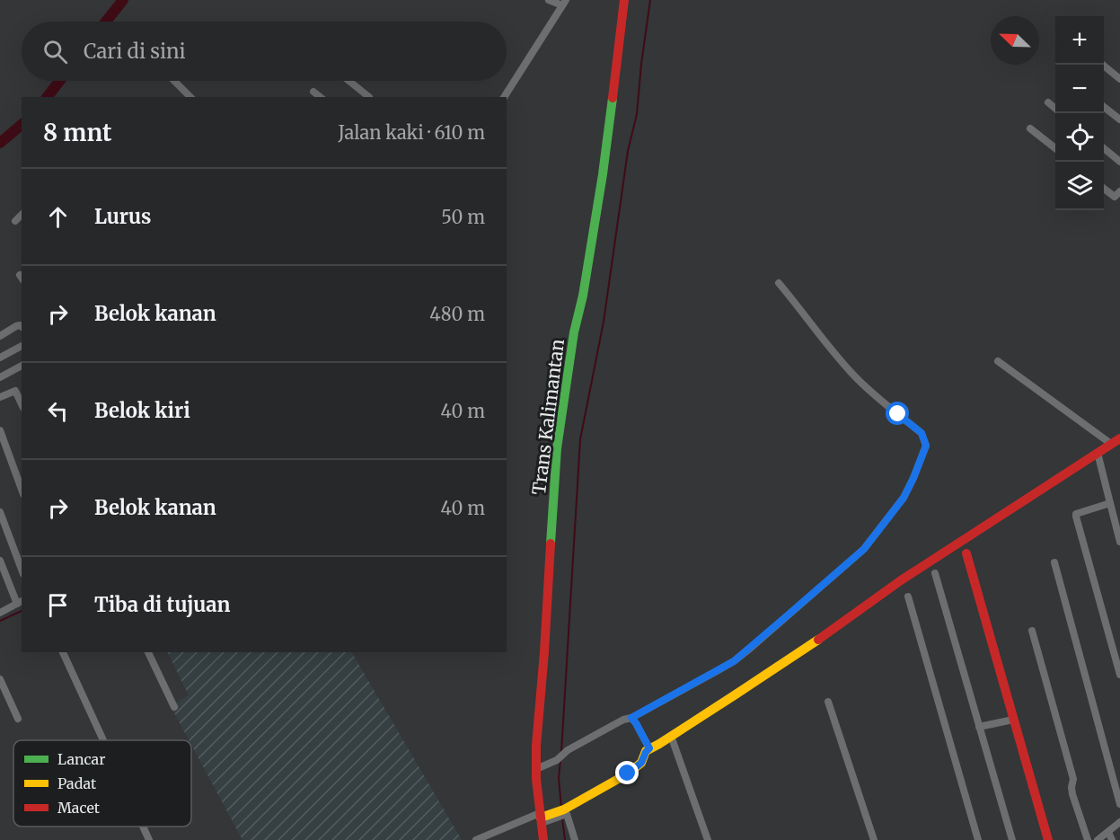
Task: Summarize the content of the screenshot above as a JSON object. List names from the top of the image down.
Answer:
{
  "streets": {
    "main road": ["Trans Kalimantan"]
  },
  "legend": ["Lancar", "Padat", "Macet"],
  "north": "top left",
  "page": {
    "map_buttons": ["+", "−"],
    "search": "Cari di sini",
    "heading": ["8 mnt", "Jalan kaki · 610 m"],
    "list": [
      ["Lurus", "50 m"],
      ["Belok kanan", "480 m"],
      ["Belok kiri", "40 m"],
      ["Belok kanan", "40 m"],
      "Tiba di tujuan"
    ]
  }
}
